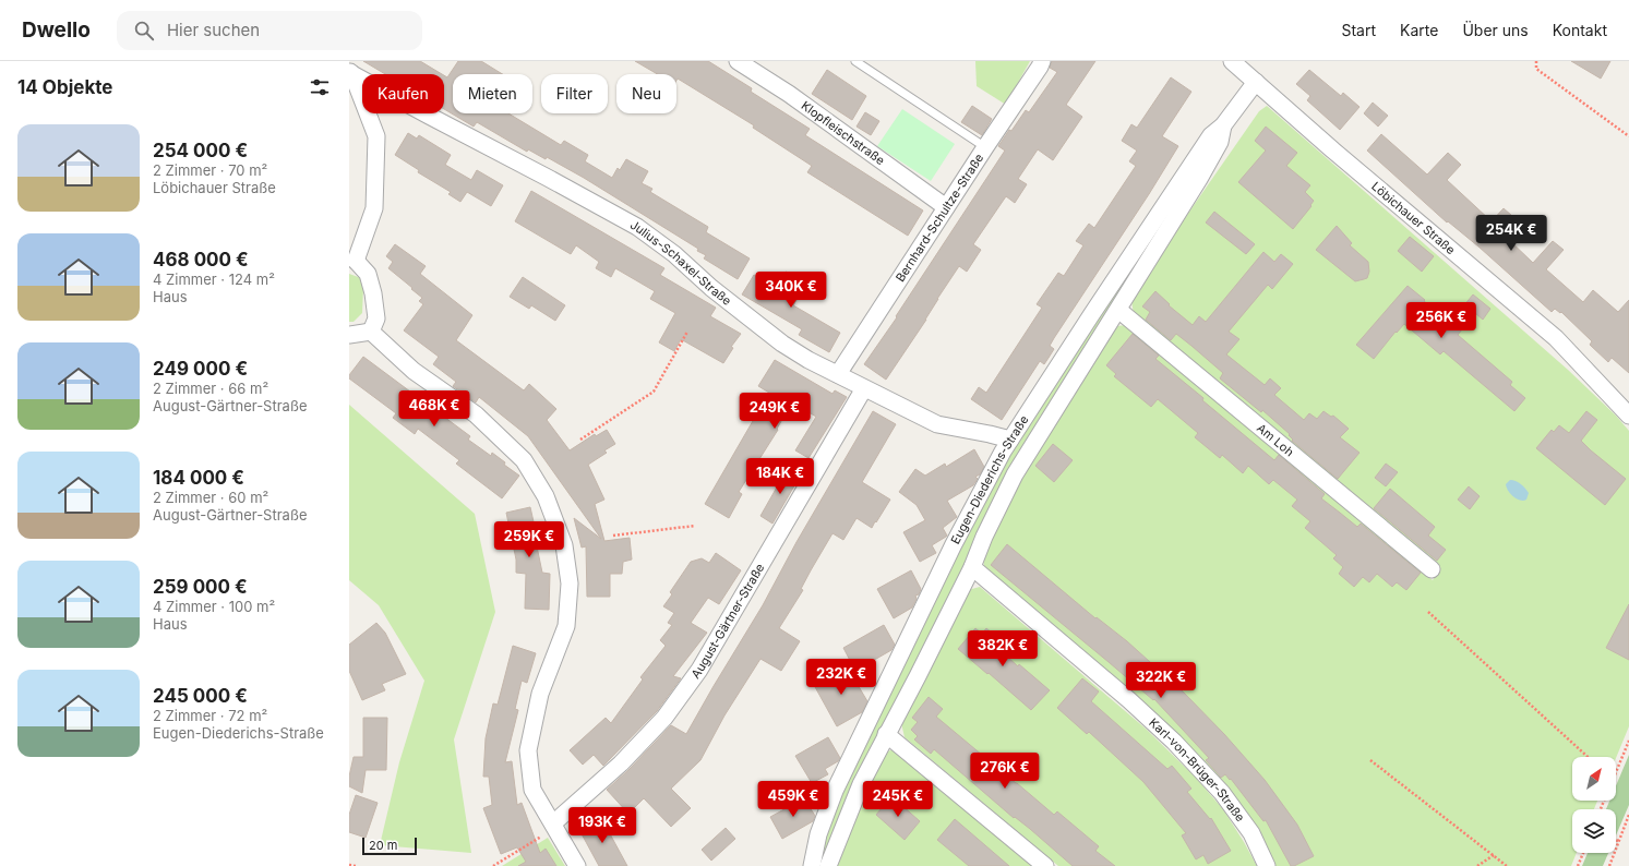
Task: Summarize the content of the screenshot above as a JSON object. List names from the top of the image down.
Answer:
{
  "streets": {
    "street": [
      "Klopfleischstraße",
      "Bernhard-Schultze-Straße",
      "Löbichauer Straße",
      "Julius-Schaxel-Straße",
      "Am Loh",
      "Eugen-Diederichs-Straße",
      "August-Gärtner-Straße",
      "Karl-von-Brüger-Straße"
    ]
  },
  "crossings": [
    ["Klopfleischstraße", "Bernhard-Schultze-Straße"],
    ["Bernhard-Schultze-Straße", "Julius-Schaxel-Straße"],
    ["Löbichauer Straße", "Eugen-Diederichs-Straße"],
    ["Julius-Schaxel-Straße", "Eugen-Diederichs-Straße"],
    ["Julius-Schaxel-Straße", "August-Gärtner-Straße"],
    ["Am Loh", "Eugen-Diederichs-Straße"],
    ["Eugen-Diederichs-Straße", "Karl-von-Brüger-Straße"]
  ],
  "scale_bar": "20 m",
  "north": "top right",
  "page": {
    "header": "Dwello",
    "search": "Hier suchen",
    "nav": [
      "Start",
      "Karte",
      "Über uns",
      "Kontakt"
    ],
    "heading": "14 Objekte",
    "chip": [
      "Kaufen",
      "Mieten",
      "Filter",
      "Neu"
    ],
    "list": [
      {
        "name": "254 000 €",
        "note": "2 Zimmer · 70 m² · Löbichauer Straße"
      },
      {
        "name": "468 000 €",
        "note": "4 Zimmer · 124 m² · Haus"
      },
      {
        "name": "249 000 €",
        "note": "2 Zimmer · 66 m² · August-Gärtner-Straße"
      },
      {
        "name": "184 000 €",
        "note": "2 Zimmer · 60 m² · August-Gärtner-Straße"
      },
      {
        "name": "259 000 €",
        "note": "4 Zimmer · 100 m² · Haus"
      },
      {
        "name": "245 000 €",
        "note": "2 Zimmer · 72 m² · Eugen-Diederichs-Straße"
      }
    ],
    "price": [
      "254K €",
      "340K €",
      "256K €",
      "468K €",
      "249K €",
      "184K €",
      "259K €",
      "382K €",
      "232K €",
      "322K €",
      "276K €",
      "459K €",
      "245K €",
      "193K €"
    ],
    "scale": "20 m"
  }
}
